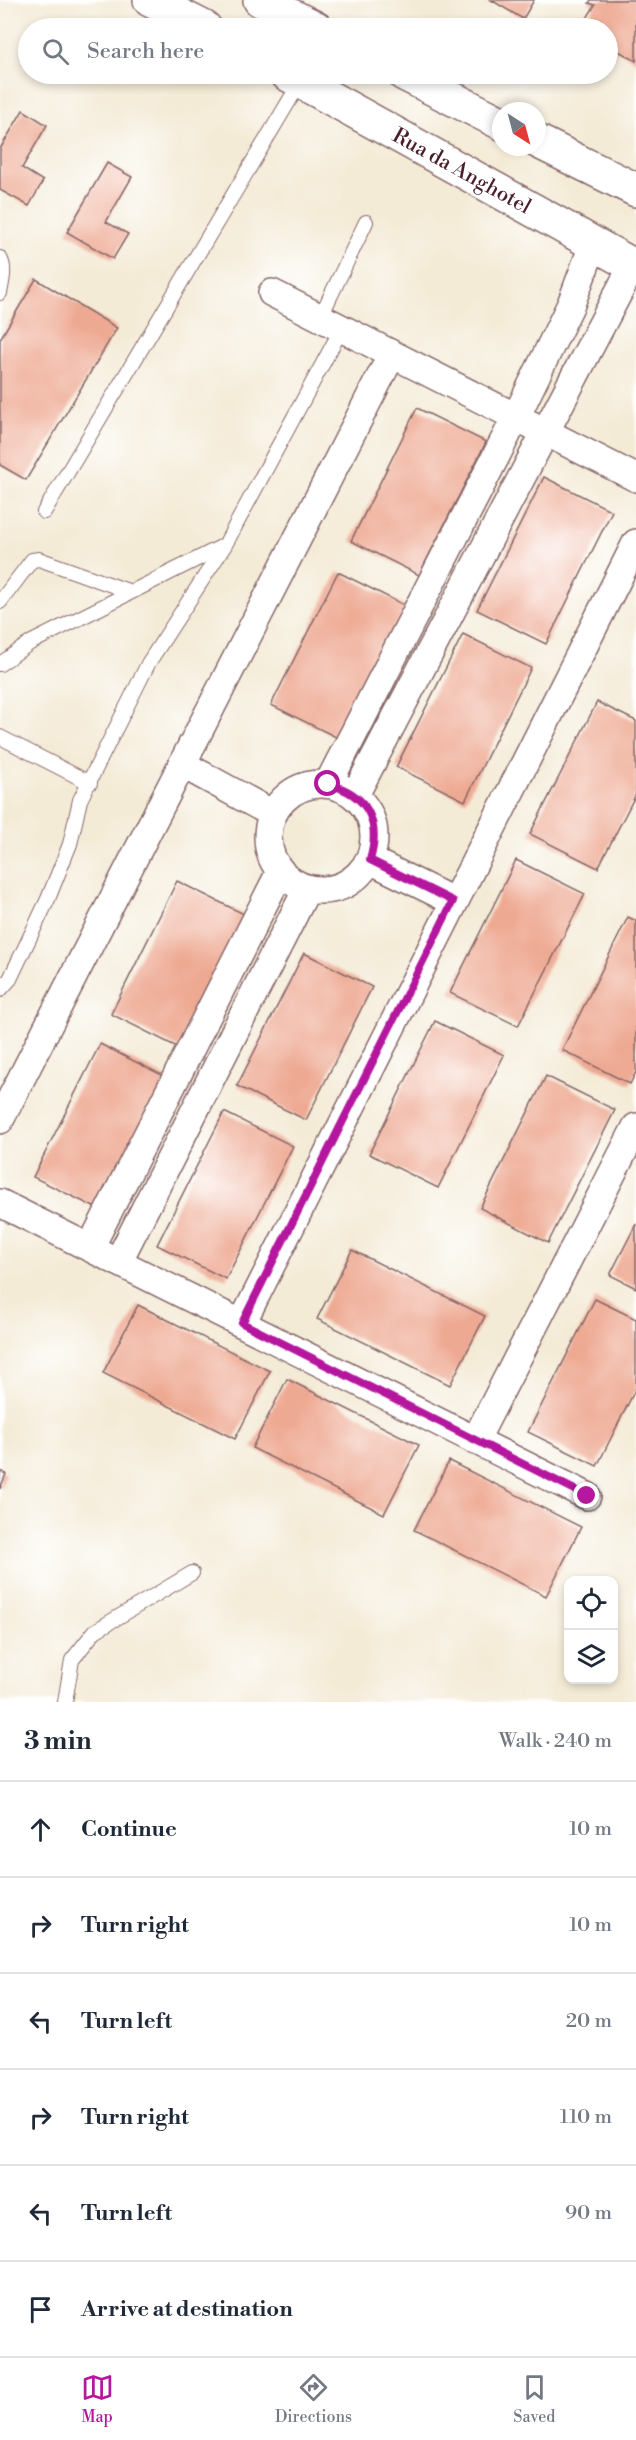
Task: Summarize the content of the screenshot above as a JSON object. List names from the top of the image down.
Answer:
{
  "streets": {
    "main road": ["Rua da Anghotel"]
  },
  "north": "bottom right",
  "page": {
    "search": "Search here",
    "heading": ["3 min", "Walk · 240 m"],
    "list": [
      ["Continue", "10 m"],
      ["Turn right", "10 m"],
      ["Turn left", "20 m"],
      ["Turn right", "110 m"],
      ["Turn left", "90 m"],
      "Arrive at destination"
    ],
    "nav": ["Map", "Directions", "Saved"]
  }
}
